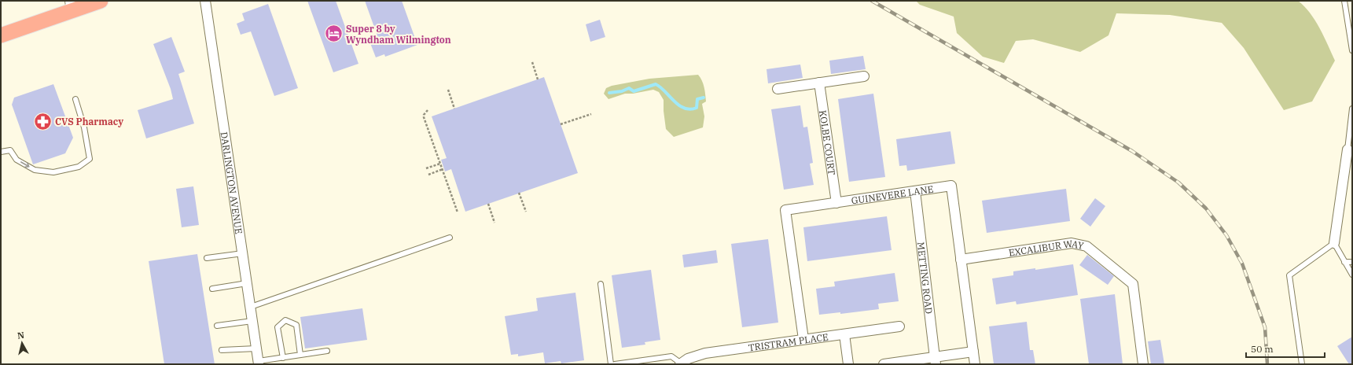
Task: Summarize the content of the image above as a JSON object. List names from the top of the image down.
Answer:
{
  "streets": {
    "street": [
      "KOLBE COURT",
      "DARLINGTON AVENUE",
      "GUINEVERE LANE",
      "EXCALIBUR WAY",
      "METTING ROAD",
      "TRISTRAM PLACE"
    ]
  },
  "crossings": [
    ["KOLBE COURT", "GUINEVERE LANE"],
    ["GUINEVERE LANE", "EXCALIBUR WAY"],
    ["GUINEVERE LANE", "METTING ROAD"],
    ["GUINEVERE LANE", "TRISTRAM PLACE"]
  ],
  "places": {
    "hotel": ["Super 8 by Wyndham Wilmington"],
    "pharmacy": ["CVS Pharmacy"]
  },
  "scale_bar": "50 m",
  "north": "top"
}
